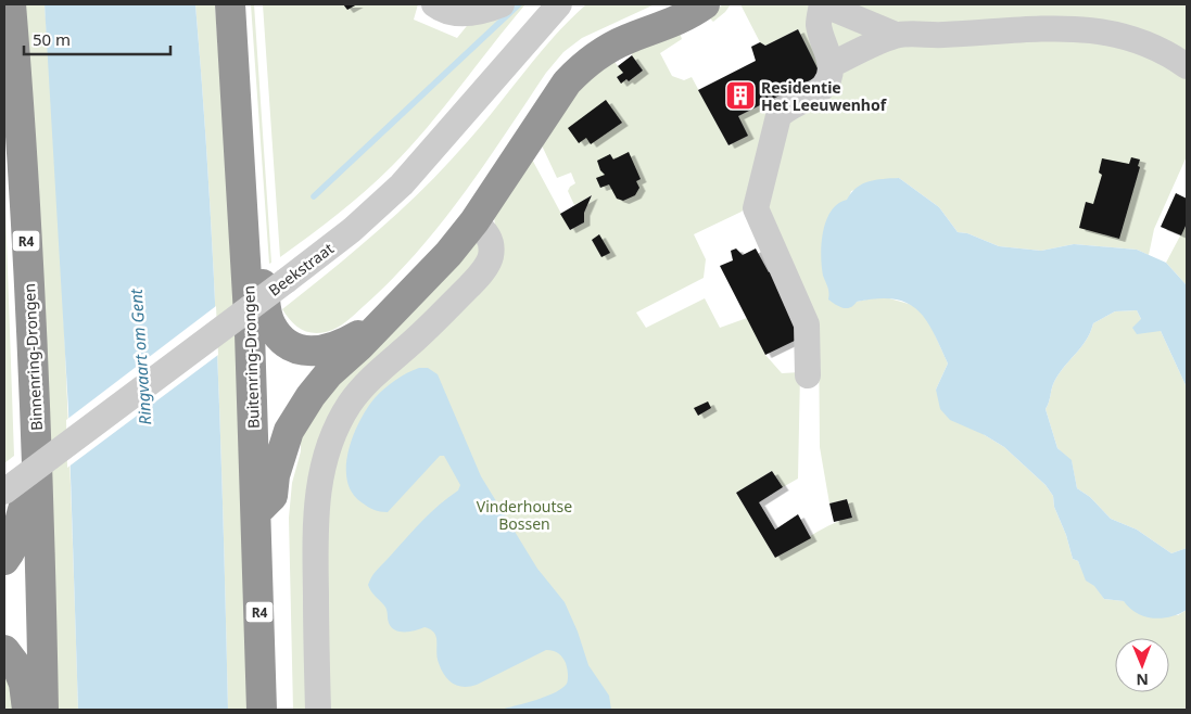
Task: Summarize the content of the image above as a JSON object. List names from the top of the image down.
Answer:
{
  "streets": {
    "highway": ["R4", "Binnenring-Drongen", "Buitenring-Drongen"],
    "street": ["Beekstraat"]
  },
  "water": ["Ringvaart om Gent"],
  "parks": ["Vinderhoutse Bossen"],
  "places": {
    "building": ["Residentie Het Leeuwenhof"]
  },
  "scale_bar": "50 m",
  "north": "bottom"
}
